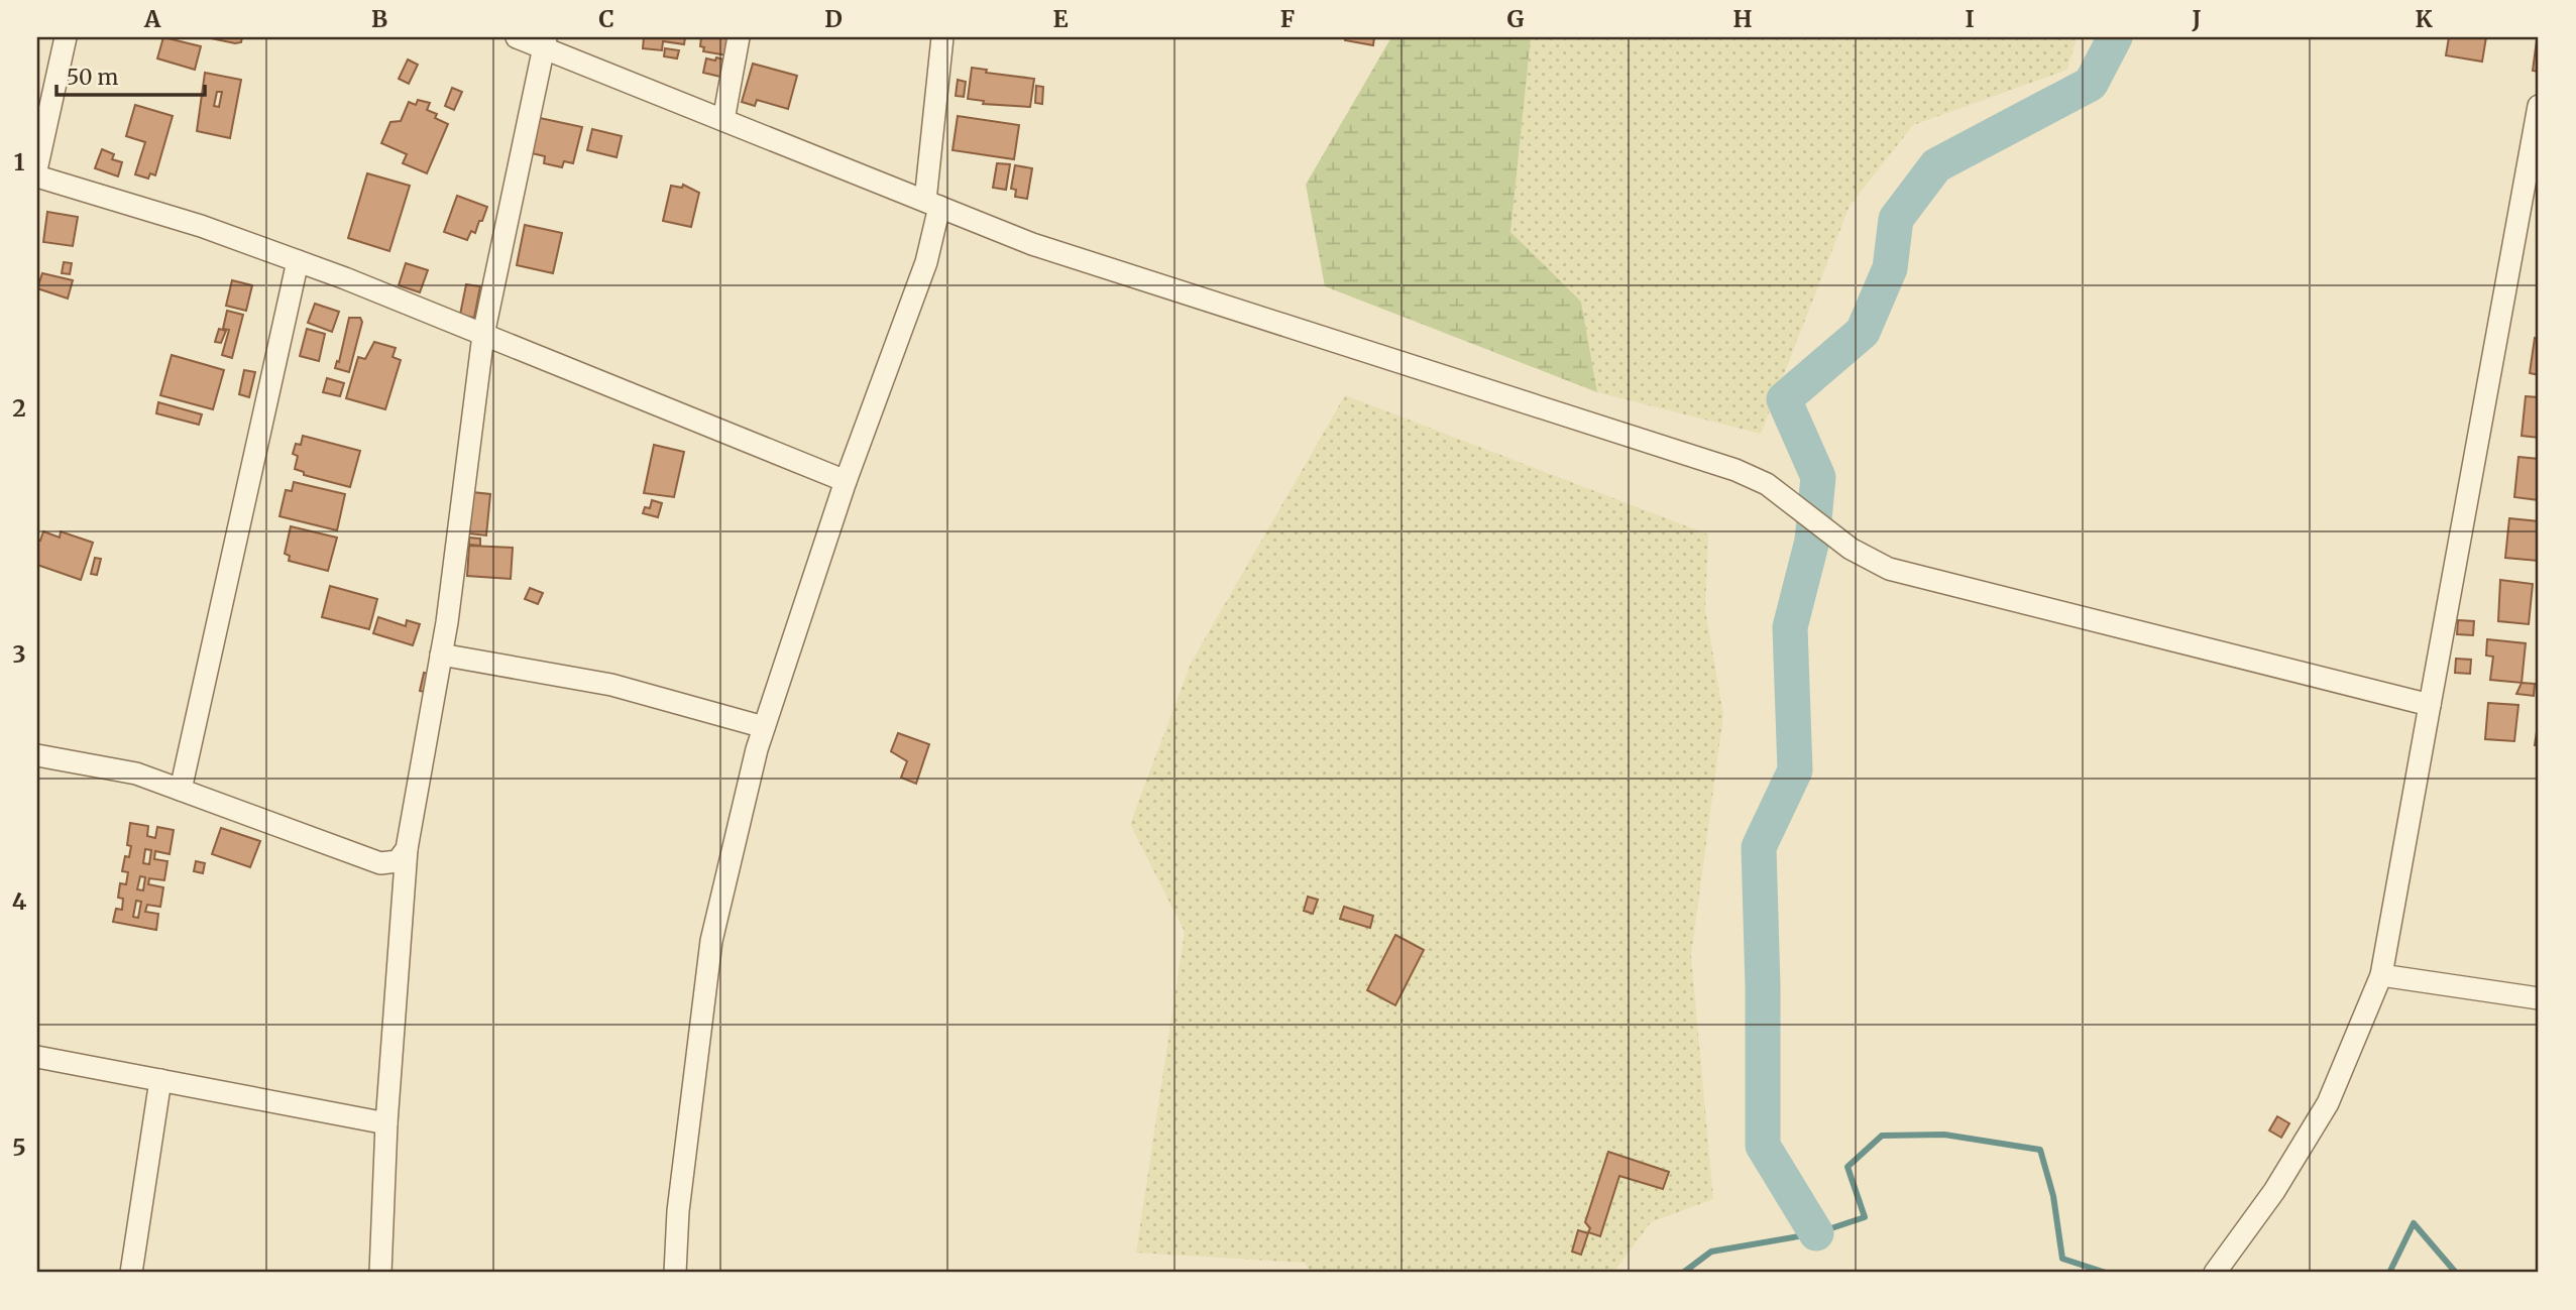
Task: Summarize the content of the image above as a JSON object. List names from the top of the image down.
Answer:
{
  "scale_bar": "50 m",
  "grid": {
    "columns": [
      "A",
      "B",
      "C",
      "D",
      "E",
      "F",
      "G",
      "H",
      "I",
      "J",
      "K"
    ],
    "rows": [
      "1",
      "2",
      "3",
      "4",
      "5"
    ]
  }
}
